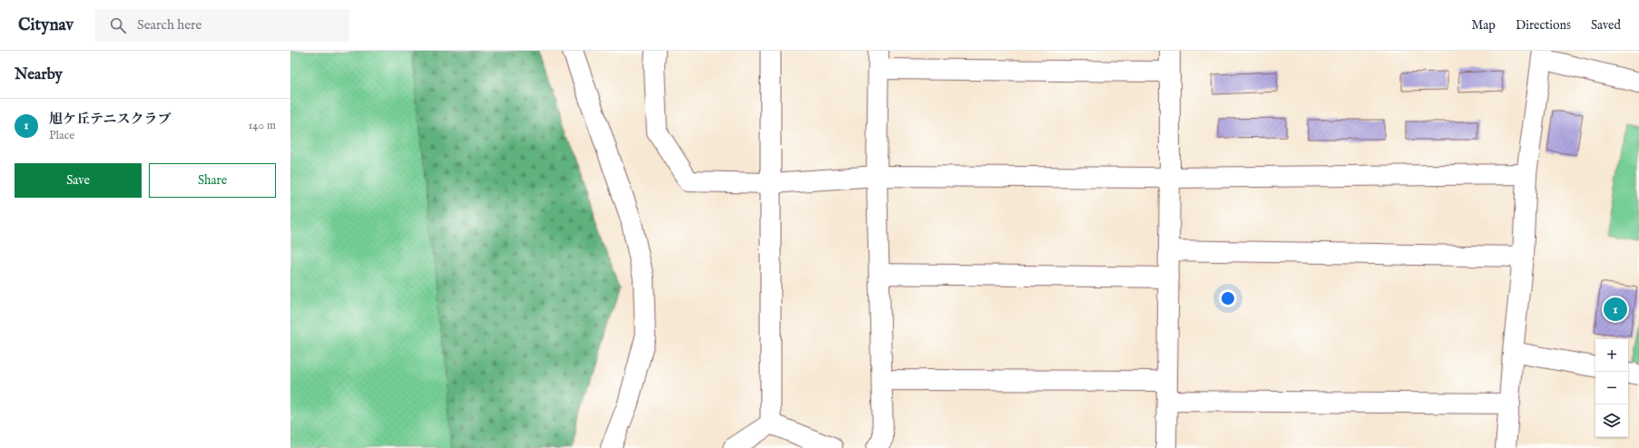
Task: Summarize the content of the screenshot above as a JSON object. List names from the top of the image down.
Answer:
{
  "page": {
    "header": "Citynav",
    "search": "Search here",
    "nav": ["Map", "Directions", "Saved"],
    "heading": "Nearby",
    "list": [
      {
        "mark": "1",
        "name": "旭ケ丘テニスクラブ",
        "note": "Place",
        "value": "140 m"
      }
    ],
    "buttons": ["Save", "Share"],
    "pins": "1",
    "map_buttons": ["+", "−"]
  }
}
